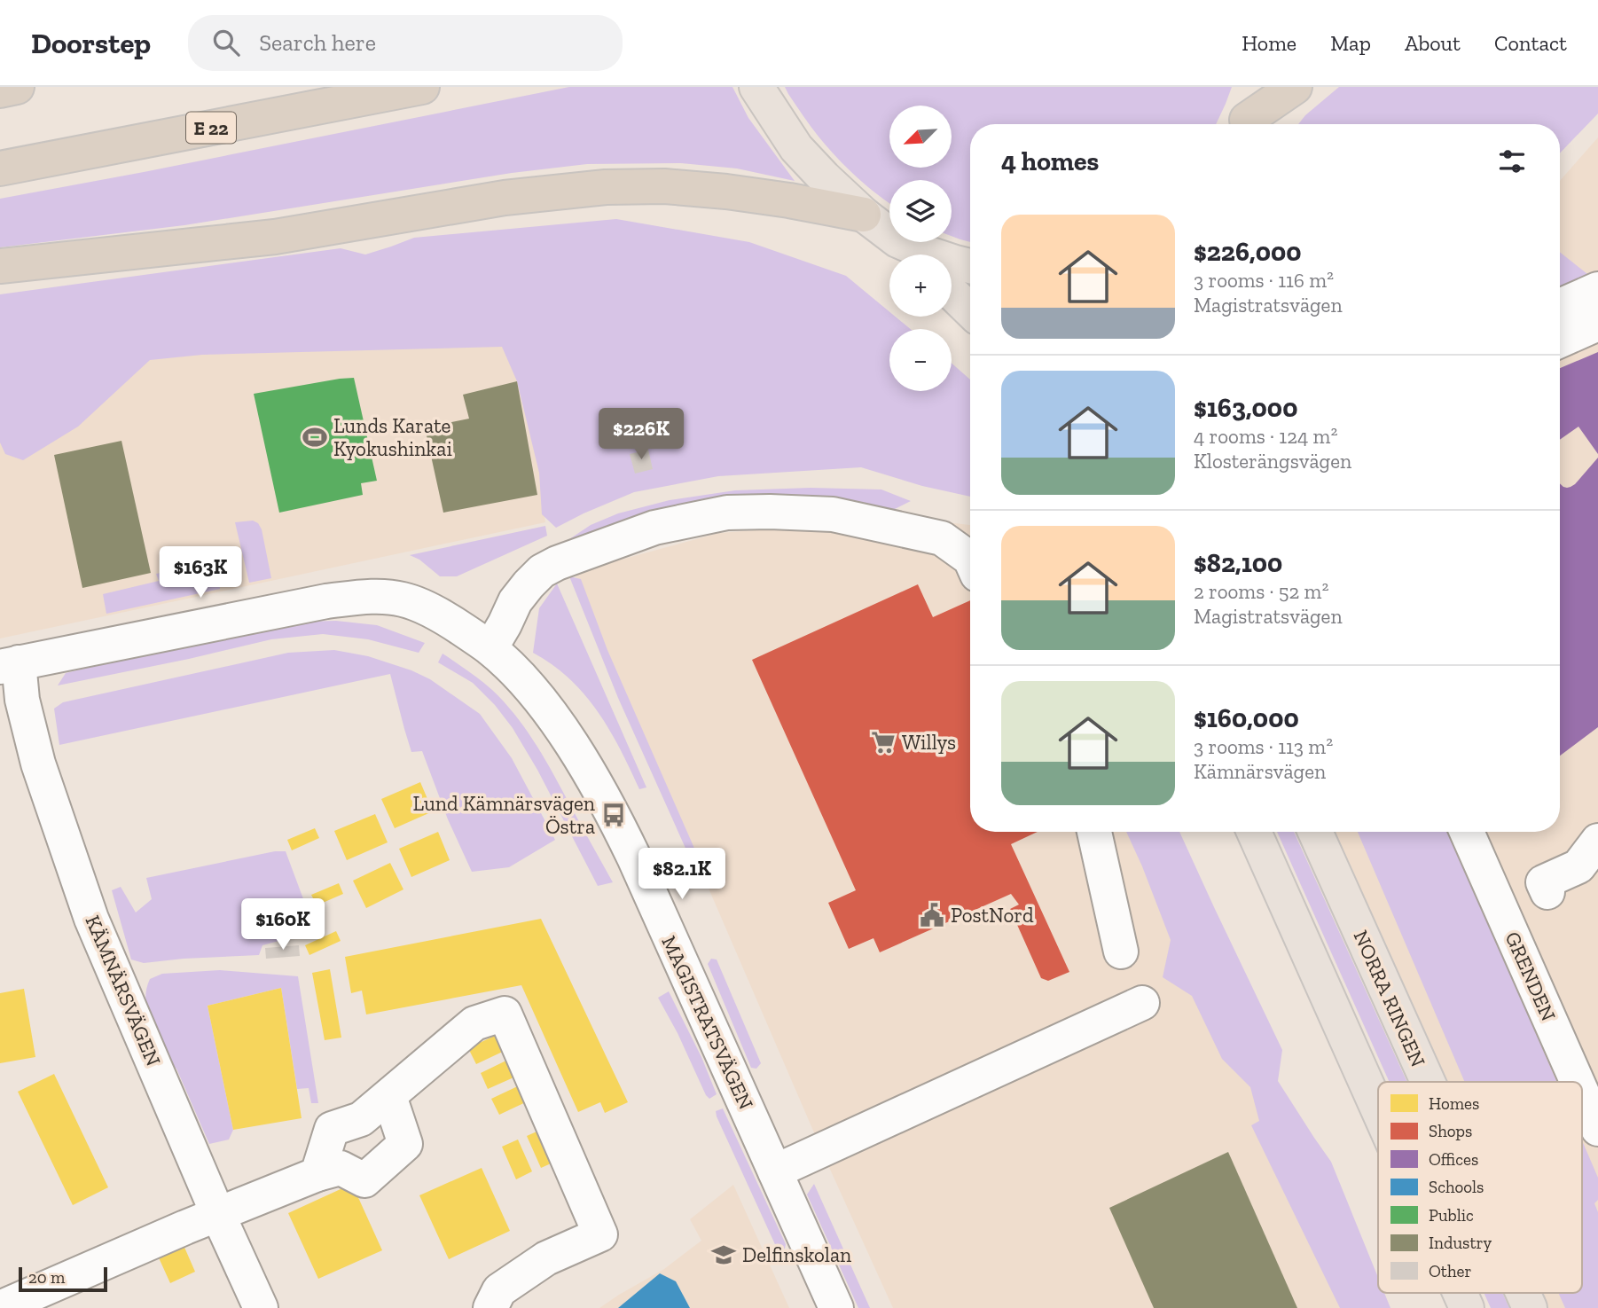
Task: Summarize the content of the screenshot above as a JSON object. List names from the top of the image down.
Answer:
{
  "streets": {
    "highway": ["E 22"],
    "main road": ["NORRA RINGEN"],
    "street": ["GRENDEN", "KÄMNÄRSVÄGEN", "MAGISTRATSVÄGEN"]
  },
  "crossings": [
    ["KÄMNÄRSVÄGEN", "MAGISTRATSVÄGEN"]
  ],
  "places": {
    "sports": ["Lunds Karate Kyokushinkai"],
    "supermarket": ["Willys"],
    "bus stop": ["Lund Kämnärsvägen Östra"],
    "public building": ["PostNord"],
    "school or university": ["Delfinskolan"]
  },
  "legend": [
    "Homes",
    "Shops",
    "Offices",
    "Schools",
    "Public",
    "Industry",
    "Other"
  ],
  "scale_bar": "20 m",
  "north": "bottom left",
  "page": {
    "header": "Doorstep",
    "search": "Search here",
    "nav": [
      "Home",
      "Map",
      "About",
      "Contact"
    ],
    "map_buttons": ["+", "−"],
    "heading": "4 homes",
    "list": [
      {
        "name": "$226,000",
        "note": "3 rooms · 116 m² · Magistratsvägen"
      },
      {
        "name": "$163,000",
        "note": "4 rooms · 124 m² · Klosterängsvägen"
      },
      {
        "name": "$82,100",
        "note": "2 rooms · 52 m² · Magistratsvägen"
      },
      {
        "name": "$160,000",
        "note": "3 rooms · 113 m² · Kämnärsvägen"
      }
    ],
    "price": [
      "$226K",
      "$163K",
      "$82.1K",
      "$160K"
    ],
    "scale": "20 m"
  }
}
